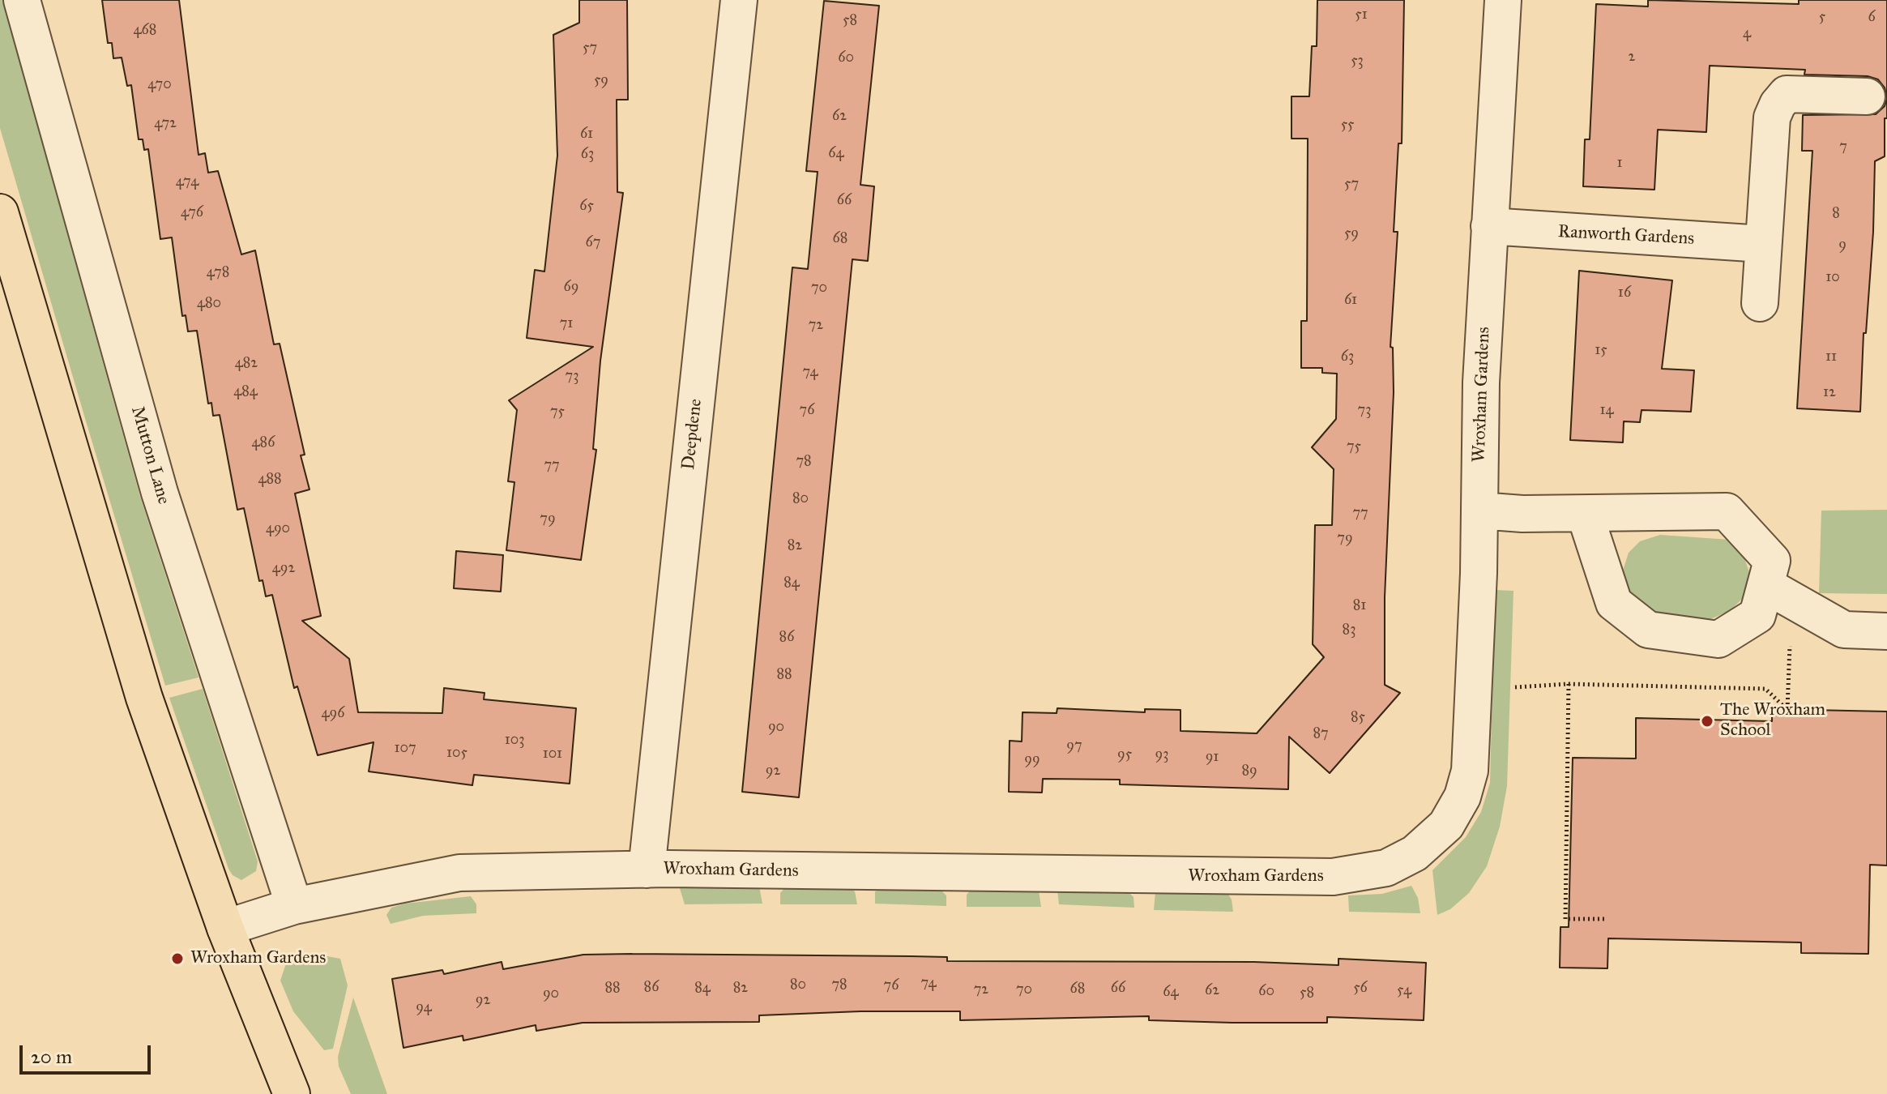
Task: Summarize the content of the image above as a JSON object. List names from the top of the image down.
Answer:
{
  "streets": {
    "street": [
      "Ranworth Gardens",
      "Wroxham Gardens",
      "Deepdene",
      "Mutton Lane"
    ]
  },
  "crossings": [
    ["Ranworth Gardens", "Wroxham Gardens"],
    ["Wroxham Gardens", "Deepdene"],
    ["Wroxham Gardens", "Mutton Lane"]
  ],
  "places": ["The Wroxham School", "Wroxham Gardens"],
  "house_numbers": [
    "51",
    "5",
    "6",
    "58",
    "468",
    "4",
    "57",
    "2",
    "60",
    "53",
    "59",
    "470",
    "62",
    "472",
    "55",
    "61",
    "7",
    "64",
    "63",
    "1",
    "474",
    "57",
    "66",
    "65",
    "476",
    "8",
    "59",
    "68",
    "67",
    "9",
    "478",
    "10",
    "69",
    "70",
    "16",
    "61",
    "480",
    "71",
    "72",
    "15",
    "63",
    "11",
    "482",
    "74",
    "73",
    "484",
    "12",
    "76",
    "73",
    "14",
    "75",
    "486",
    "75",
    "78",
    "77",
    "488",
    "80",
    "77",
    "79",
    "490",
    "79",
    "82",
    "492",
    "84",
    "81",
    "83",
    "86",
    "88",
    "496",
    "85",
    "90",
    "87",
    "103",
    "97",
    "107",
    "105",
    "101",
    "95",
    "93",
    "91",
    "99",
    "92",
    "89",
    "74",
    "80",
    "78",
    "76",
    "86",
    "88",
    "84",
    "82",
    "66",
    "56",
    "68",
    "72",
    "70",
    "62",
    "54",
    "60",
    "64",
    "58",
    "90",
    "92",
    "94"
  ],
  "scale_bar": "20 m"
}
